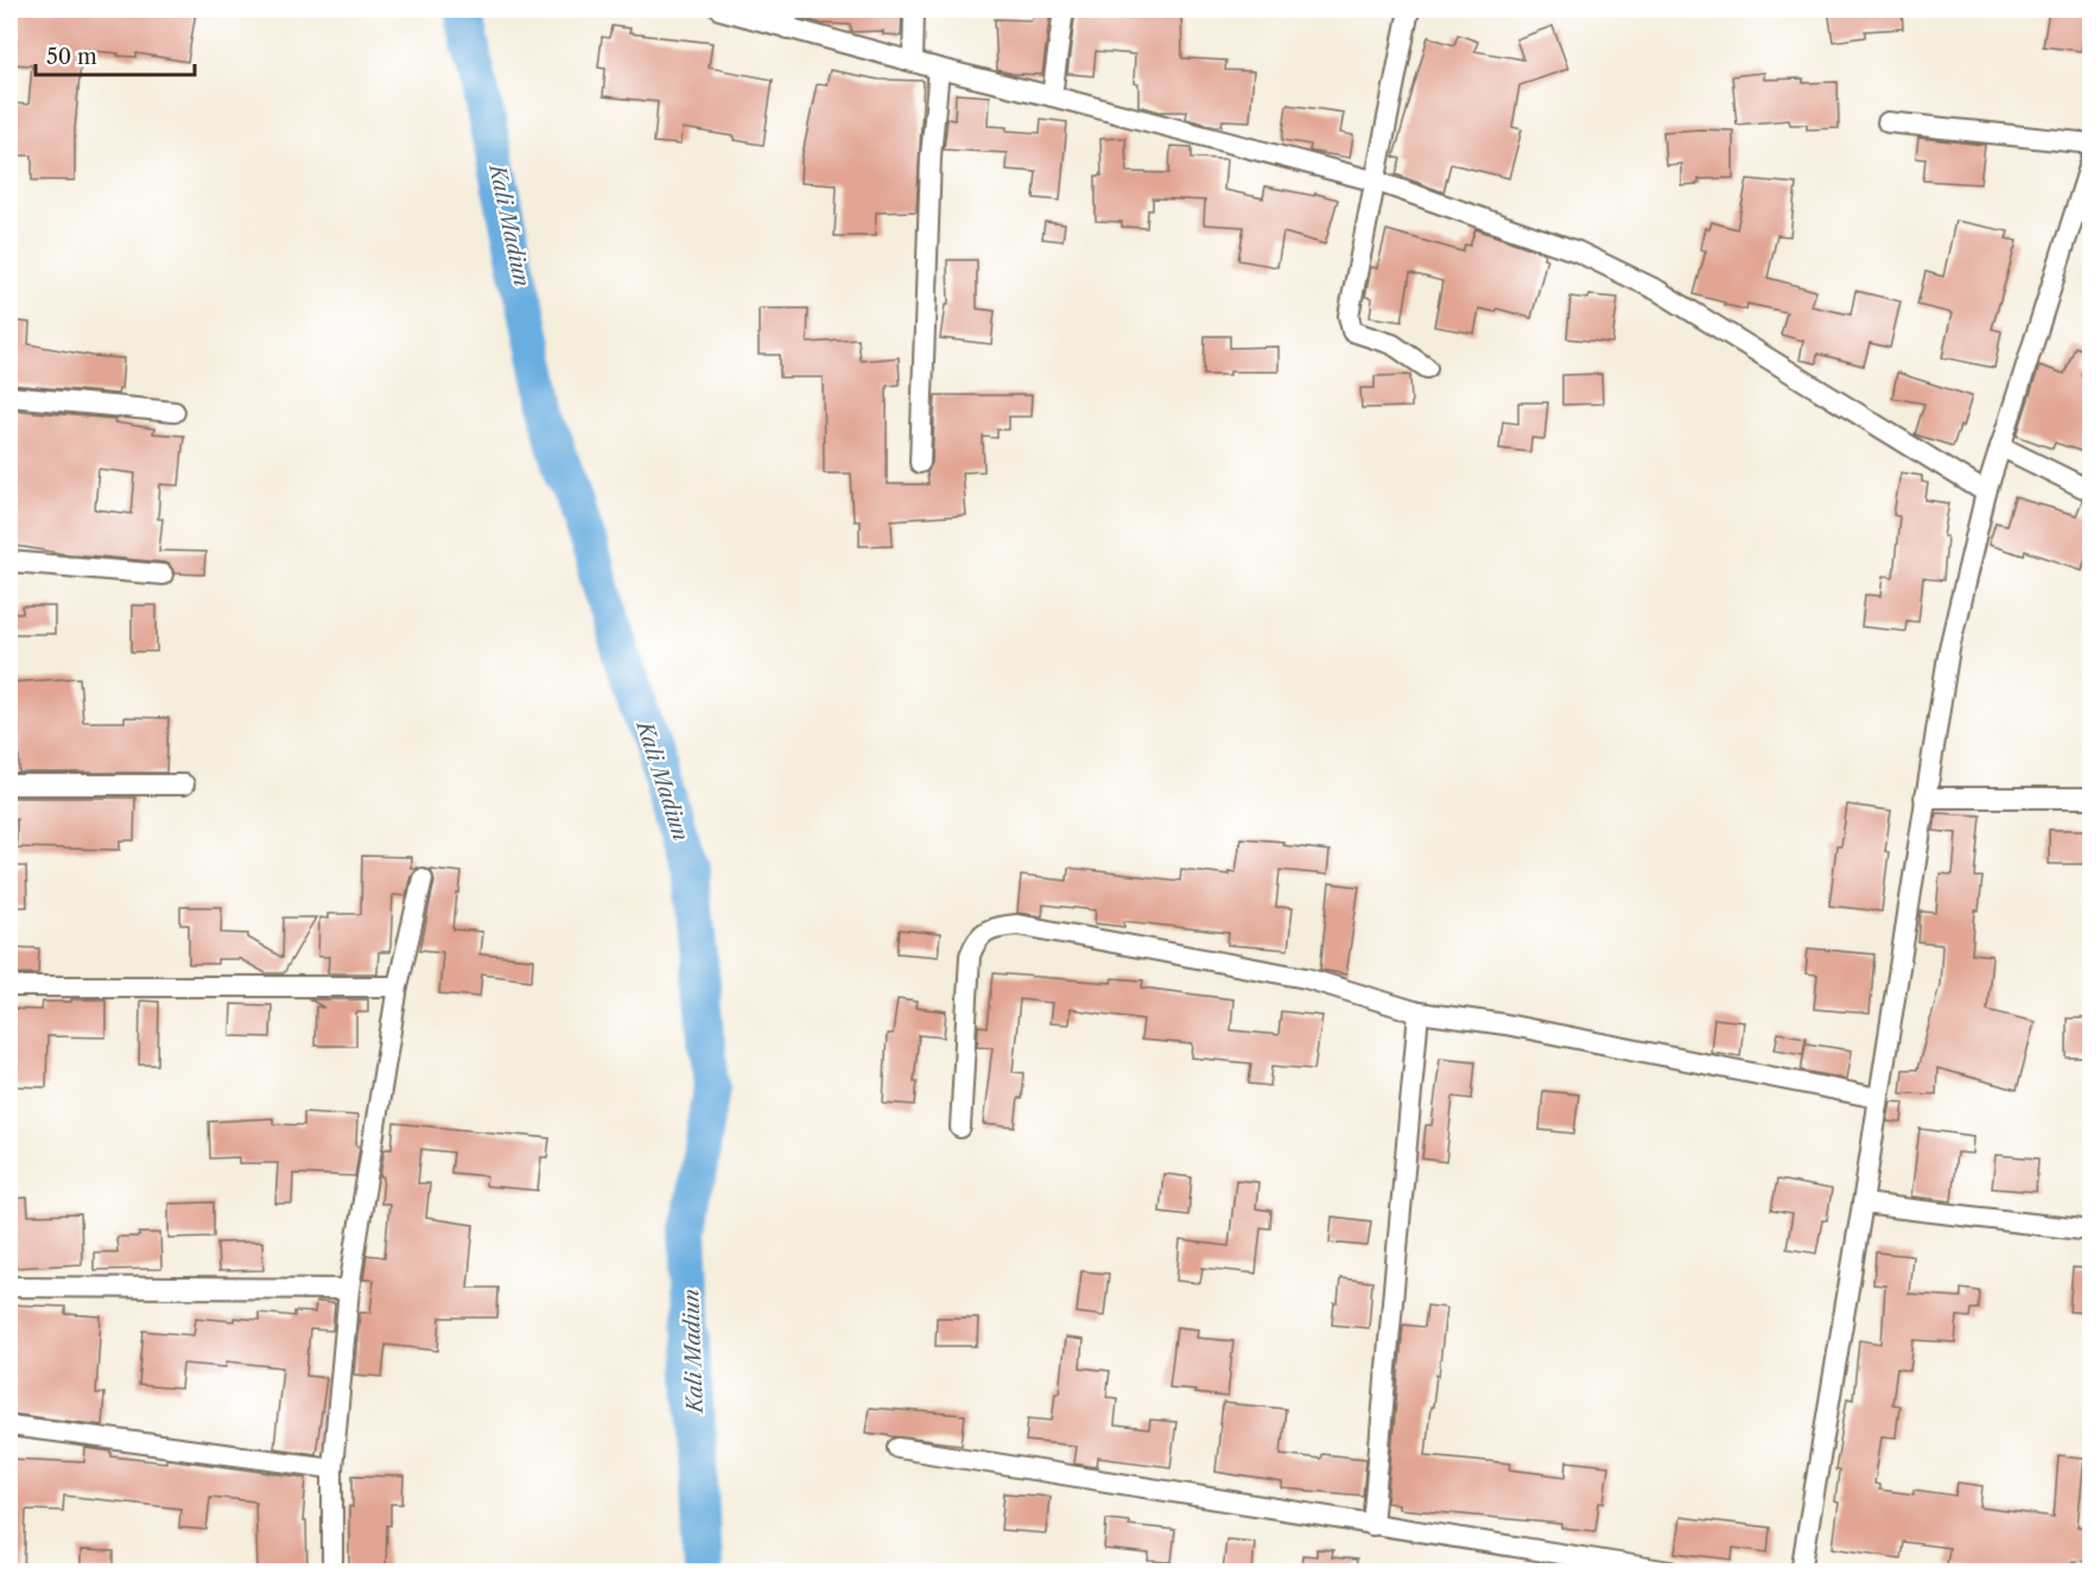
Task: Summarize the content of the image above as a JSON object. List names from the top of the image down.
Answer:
{
  "water": ["Kali Madiun"],
  "scale_bar": "50 m"
}
